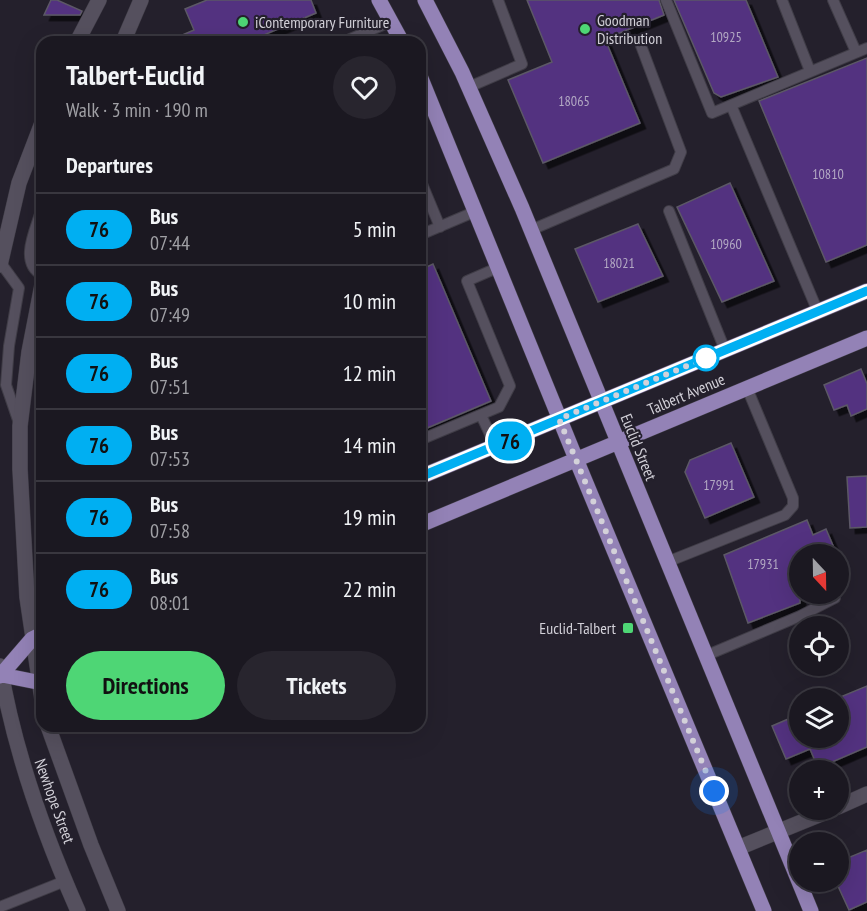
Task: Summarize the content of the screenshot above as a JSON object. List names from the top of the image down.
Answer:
{
  "streets": {
    "main road": ["Talbert Avenue", "Euclid Street"],
    "street": ["Newhope Street"]
  },
  "crossings": [
    ["Talbert Avenue", "Euclid Street"]
  ],
  "places": {
    "other": ["iContemporary Furniture", "Goodman Distribution"],
    "transit": ["Euclid-Talbert"]
  },
  "lines": ["bus line 76"],
  "house_numbers": [
    "10925",
    "18065",
    "10810",
    "10960",
    "18021",
    "17991",
    "17931"
  ],
  "north": "bottom",
  "page": {
    "on_map": "76",
    "heading": [
      ["Talbert-Euclid", "Walk · 3 min · 190 m"],
      "Departures"
    ],
    "list": [
      {
        "mark": "76",
        "name": "Bus",
        "note": "07:44",
        "value": "5 min"
      },
      {
        "mark": "76",
        "name": "Bus",
        "note": "07:49",
        "value": "10 min"
      },
      {
        "mark": "76",
        "name": "Bus",
        "note": "07:51",
        "value": "12 min"
      },
      {
        "mark": "76",
        "name": "Bus",
        "note": "07:53",
        "value": "14 min"
      },
      {
        "mark": "76",
        "name": "Bus",
        "note": "07:58",
        "value": "19 min"
      },
      {
        "mark": "76",
        "name": "Bus",
        "note": "08:01",
        "value": "22 min"
      }
    ],
    "map_buttons": ["+", "−"],
    "buttons": ["Directions", "Tickets"]
  }
}
